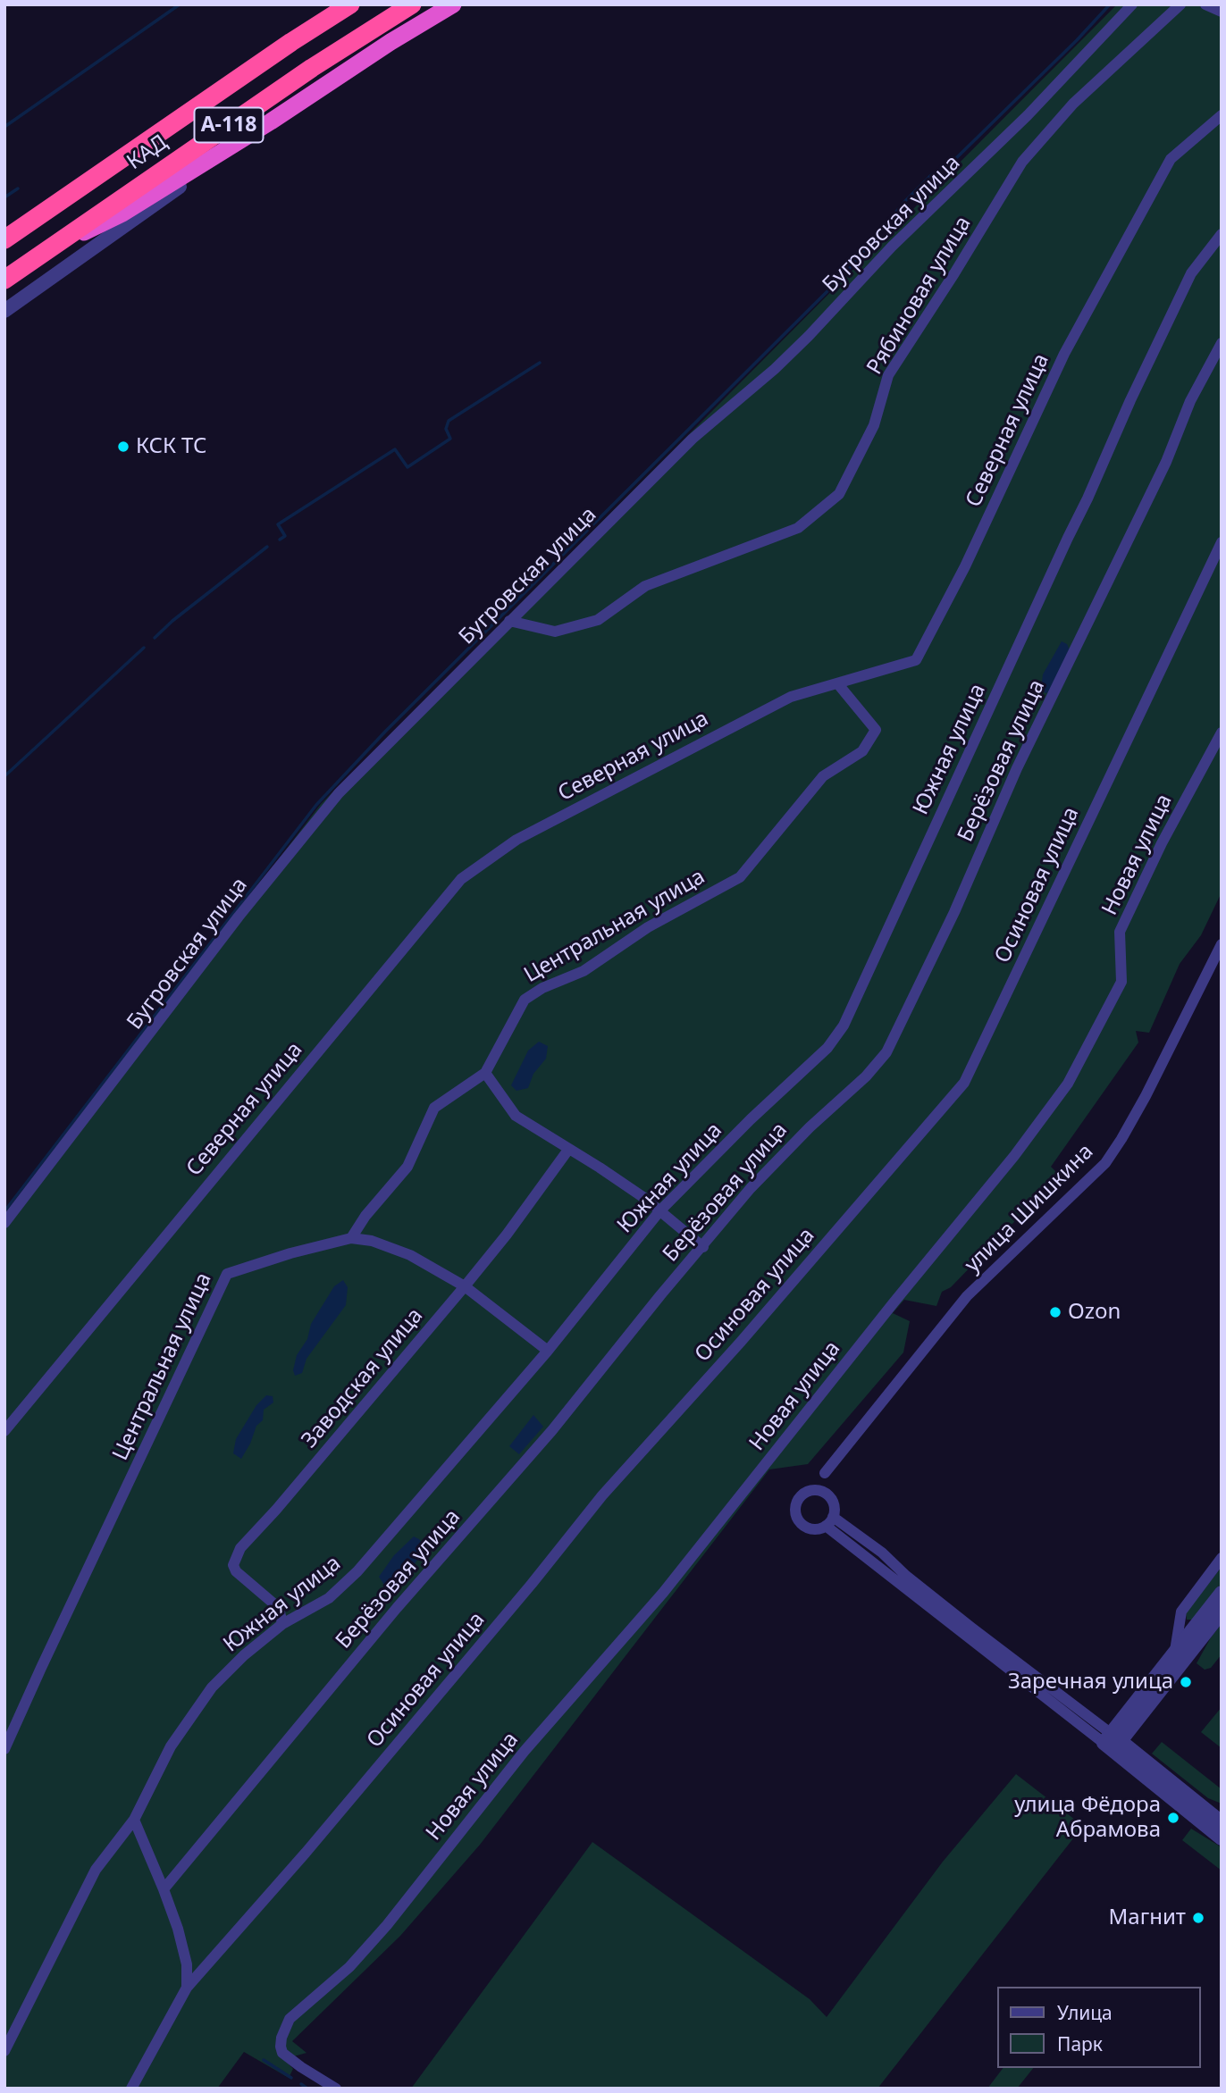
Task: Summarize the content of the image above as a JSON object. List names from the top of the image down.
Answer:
{
  "streets": {
    "highway": ["А-118", "КАД"],
    "street": [
      "Бугровская улица",
      "Рябиновая улица",
      "Северная улица",
      "Южная улица",
      "Берёзовая улица",
      "Новая улица",
      "Осиновая улица",
      "Центральная улица",
      "улица Шишкина",
      "Заводская улица"
    ]
  },
  "crossings": [
    ["Бугровская улица", "Рябиновая улица"],
    ["Северная улица", "Центральная улица"],
    ["Южная улица", "Заводская улица"]
  ],
  "places": [
    "КСК ТС",
    "Ozon",
    "Заречная улица",
    "улица Фёдора Абрамова",
    "Магнит"
  ],
  "legend": ["Улица", "Парк"]
}
